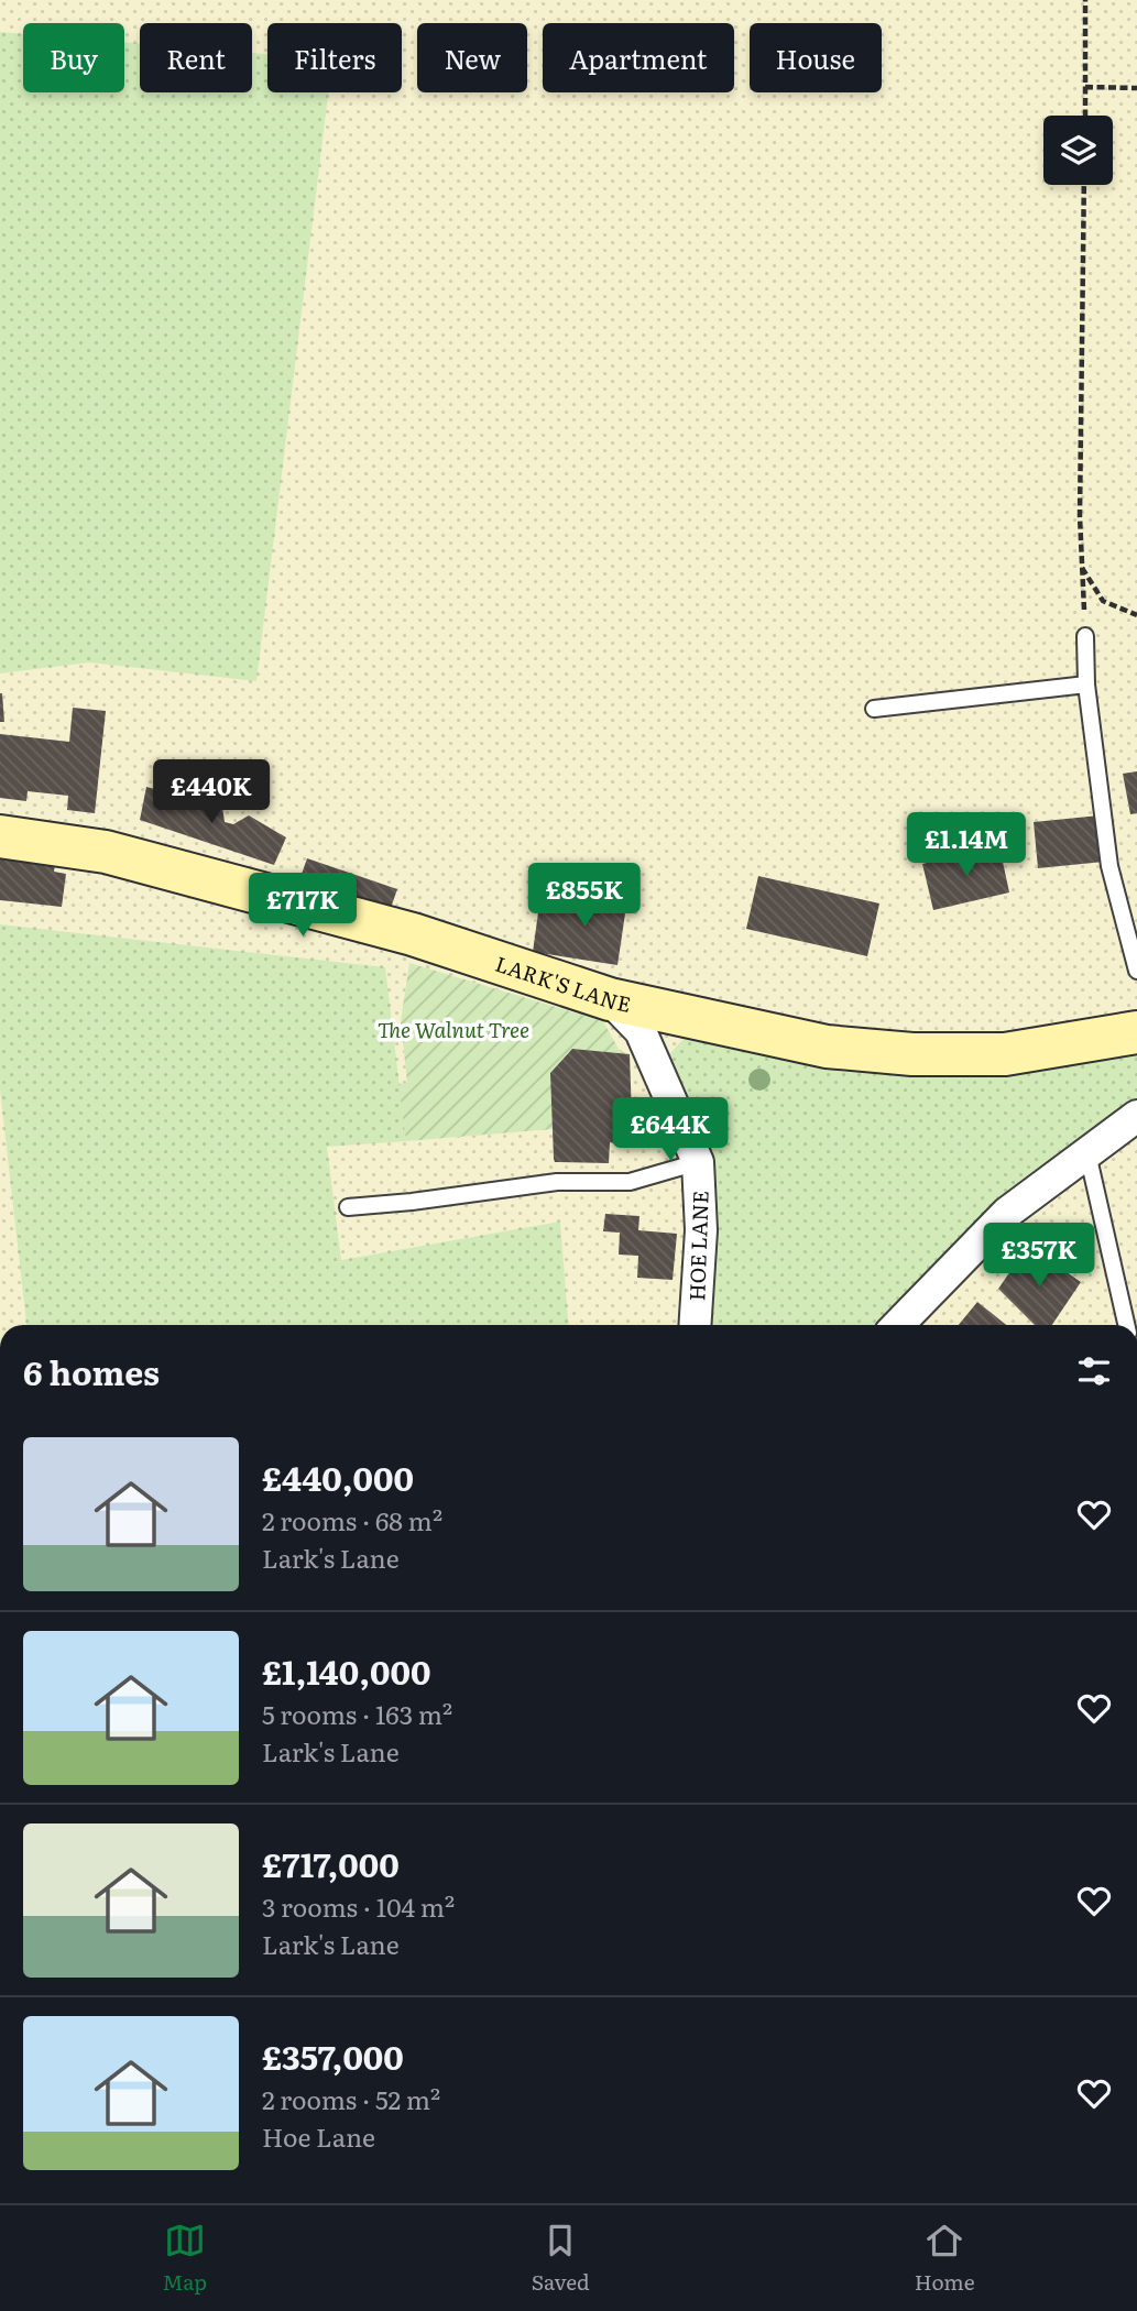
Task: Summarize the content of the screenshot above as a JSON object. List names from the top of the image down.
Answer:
{
  "streets": {
    "street": ["LARK'S LANE", "HOE LANE"]
  },
  "crossings": [
    ["LARK'S LANE", "HOE LANE"]
  ],
  "parks": ["The Walnut Tree"],
  "page": {
    "chip": [
      "Buy",
      "Rent",
      "Filters",
      "New",
      "Apartment",
      "House"
    ],
    "price": [
      "£440K",
      "£1.14M",
      "£855K",
      "£717K",
      "£644K",
      "£357K"
    ],
    "heading": "6 homes",
    "list": [
      {
        "name": "£440,000",
        "note": "2 rooms · 68 m² · Lark's Lane"
      },
      {
        "name": "£1,140,000",
        "note": "5 rooms · 163 m² · Lark's Lane"
      },
      {
        "name": "£717,000",
        "note": "3 rooms · 104 m² · Lark's Lane"
      },
      {
        "name": "£357,000",
        "note": "2 rooms · 52 m² · Hoe Lane"
      }
    ],
    "tabs": ["Map", "Saved", "Home"]
  }
}
